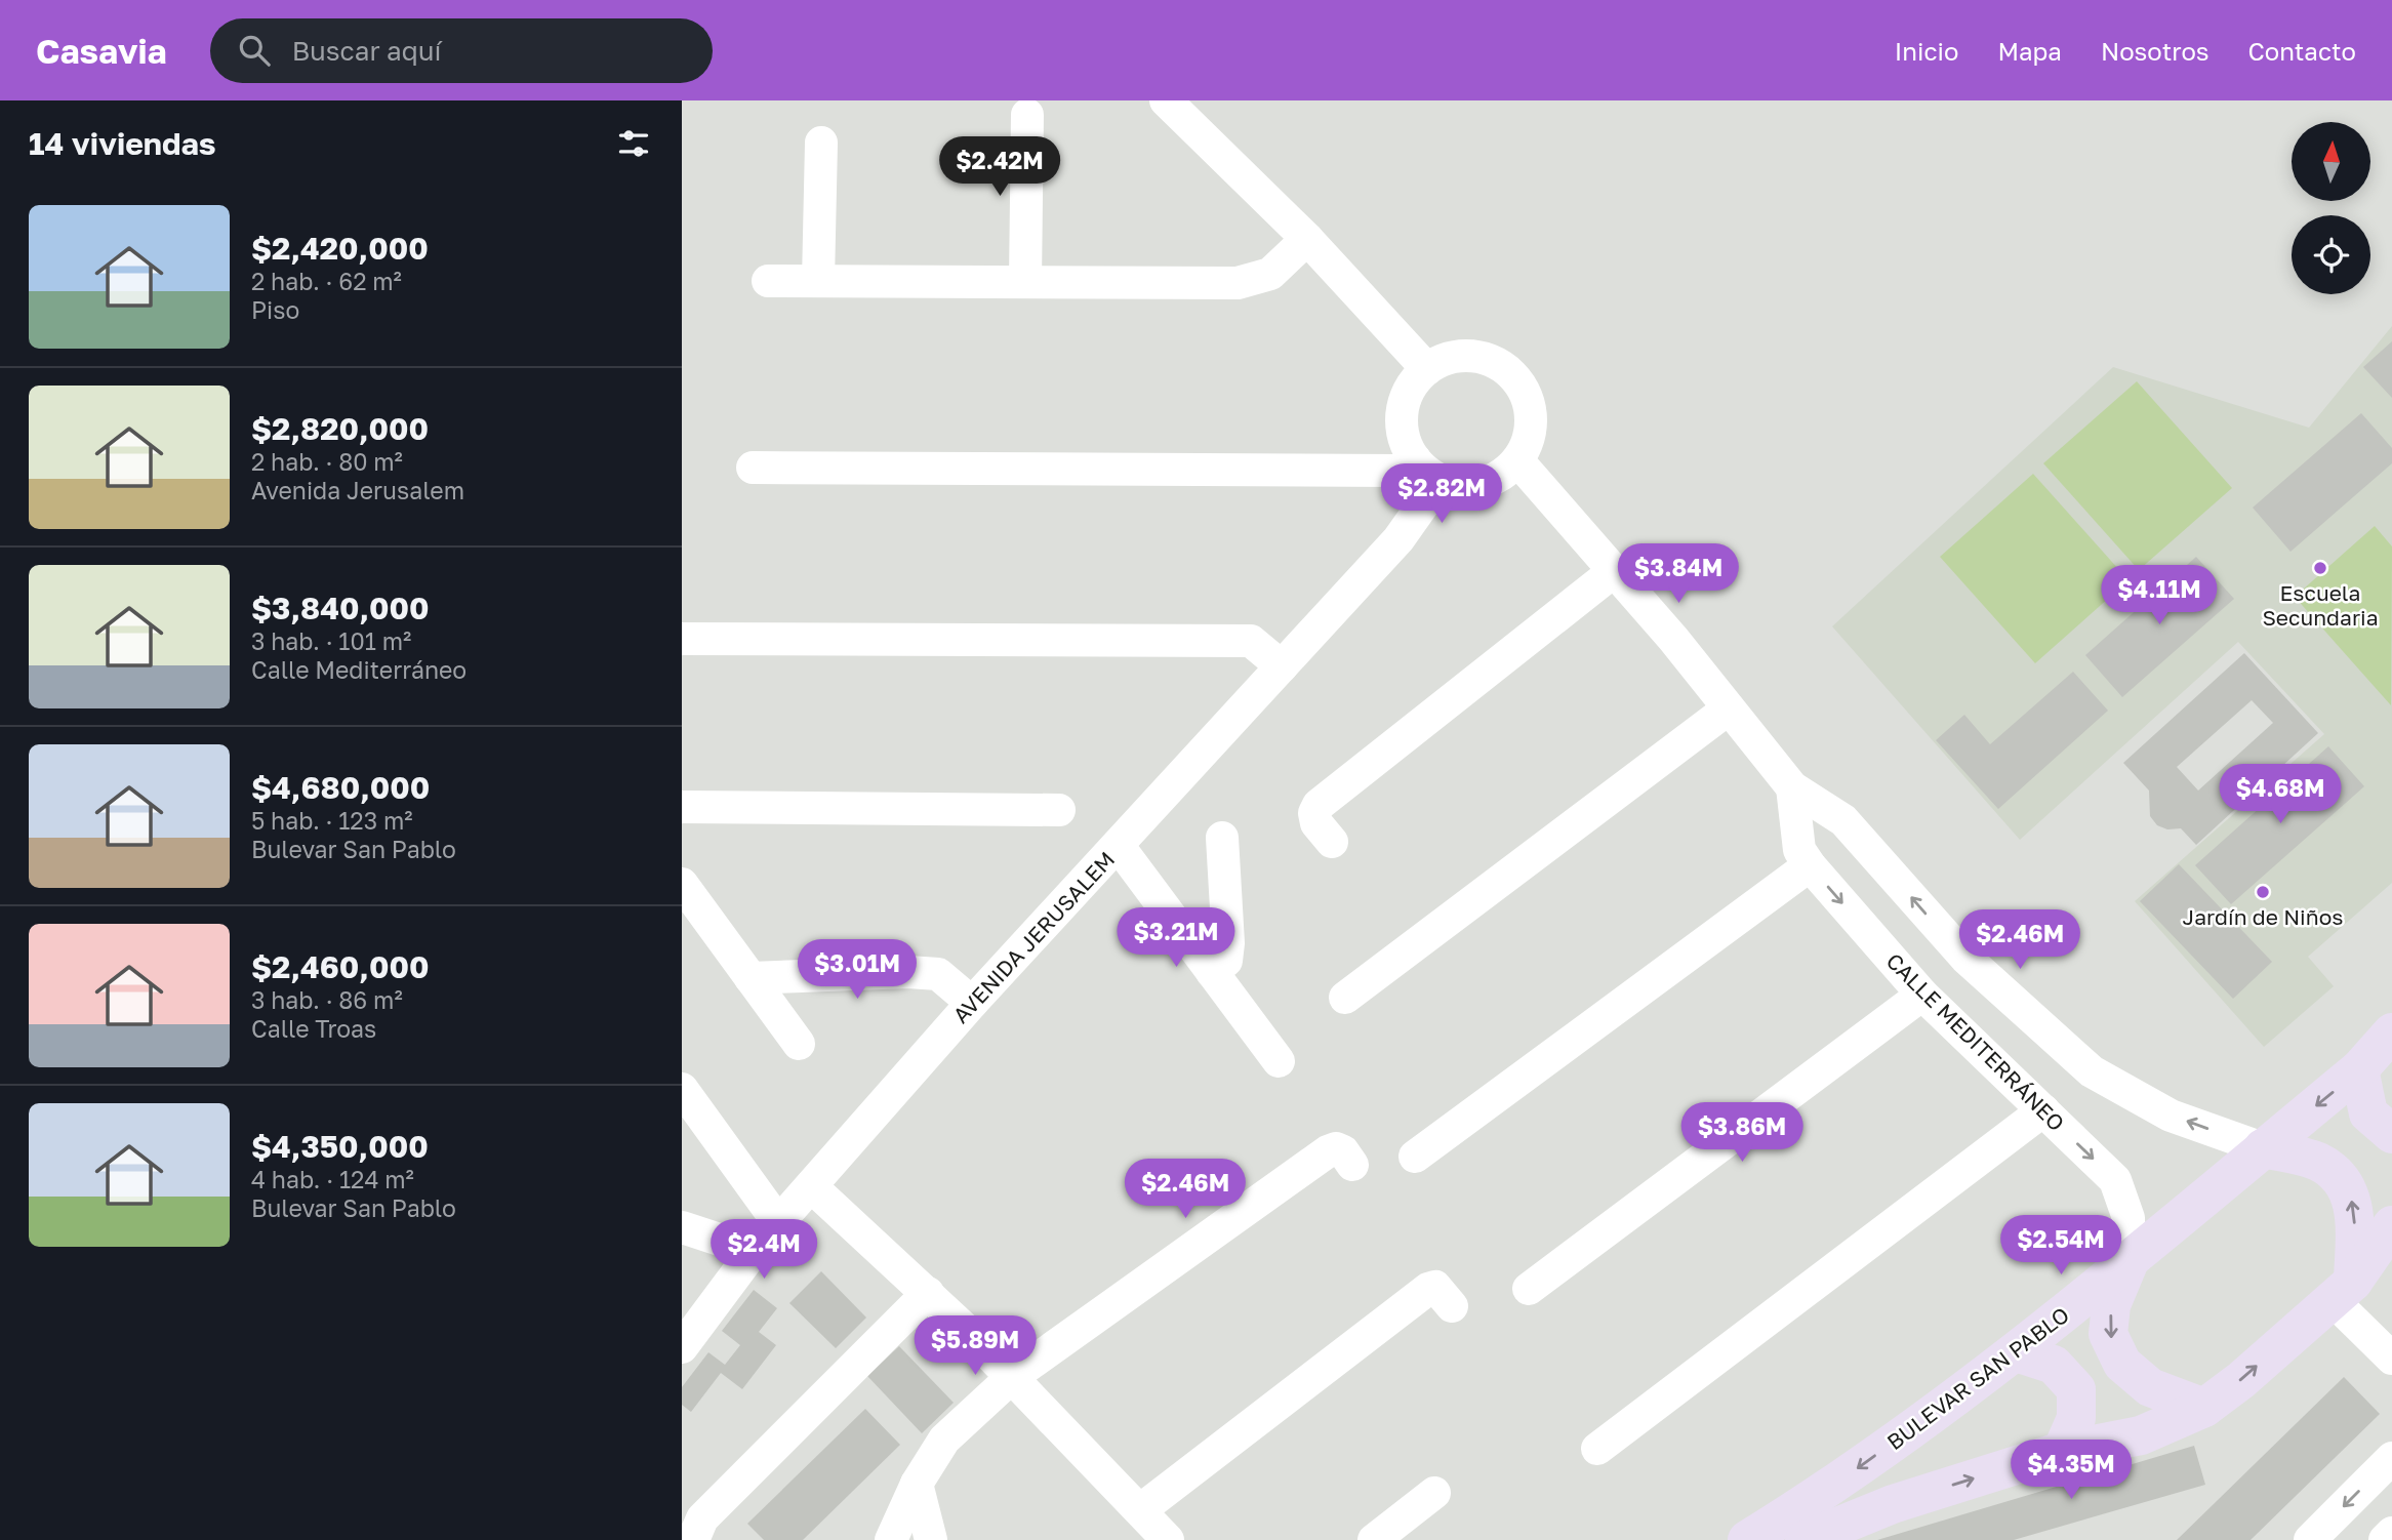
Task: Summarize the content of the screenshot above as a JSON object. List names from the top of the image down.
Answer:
{
  "streets": {
    "street": ["AVENIDA JERUSALEM", "CALLE MEDITERRÁNEO", "BULEVAR SAN PABLO"]
  },
  "crossings": [
    ["CALLE MEDITERRÁNEO", "BULEVAR SAN PABLO"]
  ],
  "places": ["Escuela Secundaria", "Jardín de Niños"],
  "north": "top",
  "page": {
    "header": "Casavia",
    "search": "Buscar aquí",
    "nav": [
      "Inicio",
      "Mapa",
      "Nosotros",
      "Contacto"
    ],
    "heading": "14 viviendas",
    "price": [
      "$2.42M",
      "$2.82M",
      "$3.84M",
      "$4.11M",
      "$4.68M",
      "$3.21M",
      "$2.46M",
      "$3.01M",
      "$3.86M",
      "$2.46M",
      "$2.54M",
      "$2.4M",
      "$5.89M",
      "$4.35M"
    ],
    "list": [
      {
        "name": "$2,420,000",
        "note": "2 hab. · 62 m² · Piso"
      },
      {
        "name": "$2,820,000",
        "note": "2 hab. · 80 m² · Avenida Jerusalem"
      },
      {
        "name": "$3,840,000",
        "note": "3 hab. · 101 m² · Calle Mediterráneo"
      },
      {
        "name": "$4,680,000",
        "note": "5 hab. · 123 m² · Bulevar San Pablo"
      },
      {
        "name": "$2,460,000",
        "note": "3 hab. · 86 m² · Calle Troas"
      },
      {
        "name": "$4,350,000",
        "note": "4 hab. · 124 m² · Bulevar San Pablo"
      }
    ]
  }
}
